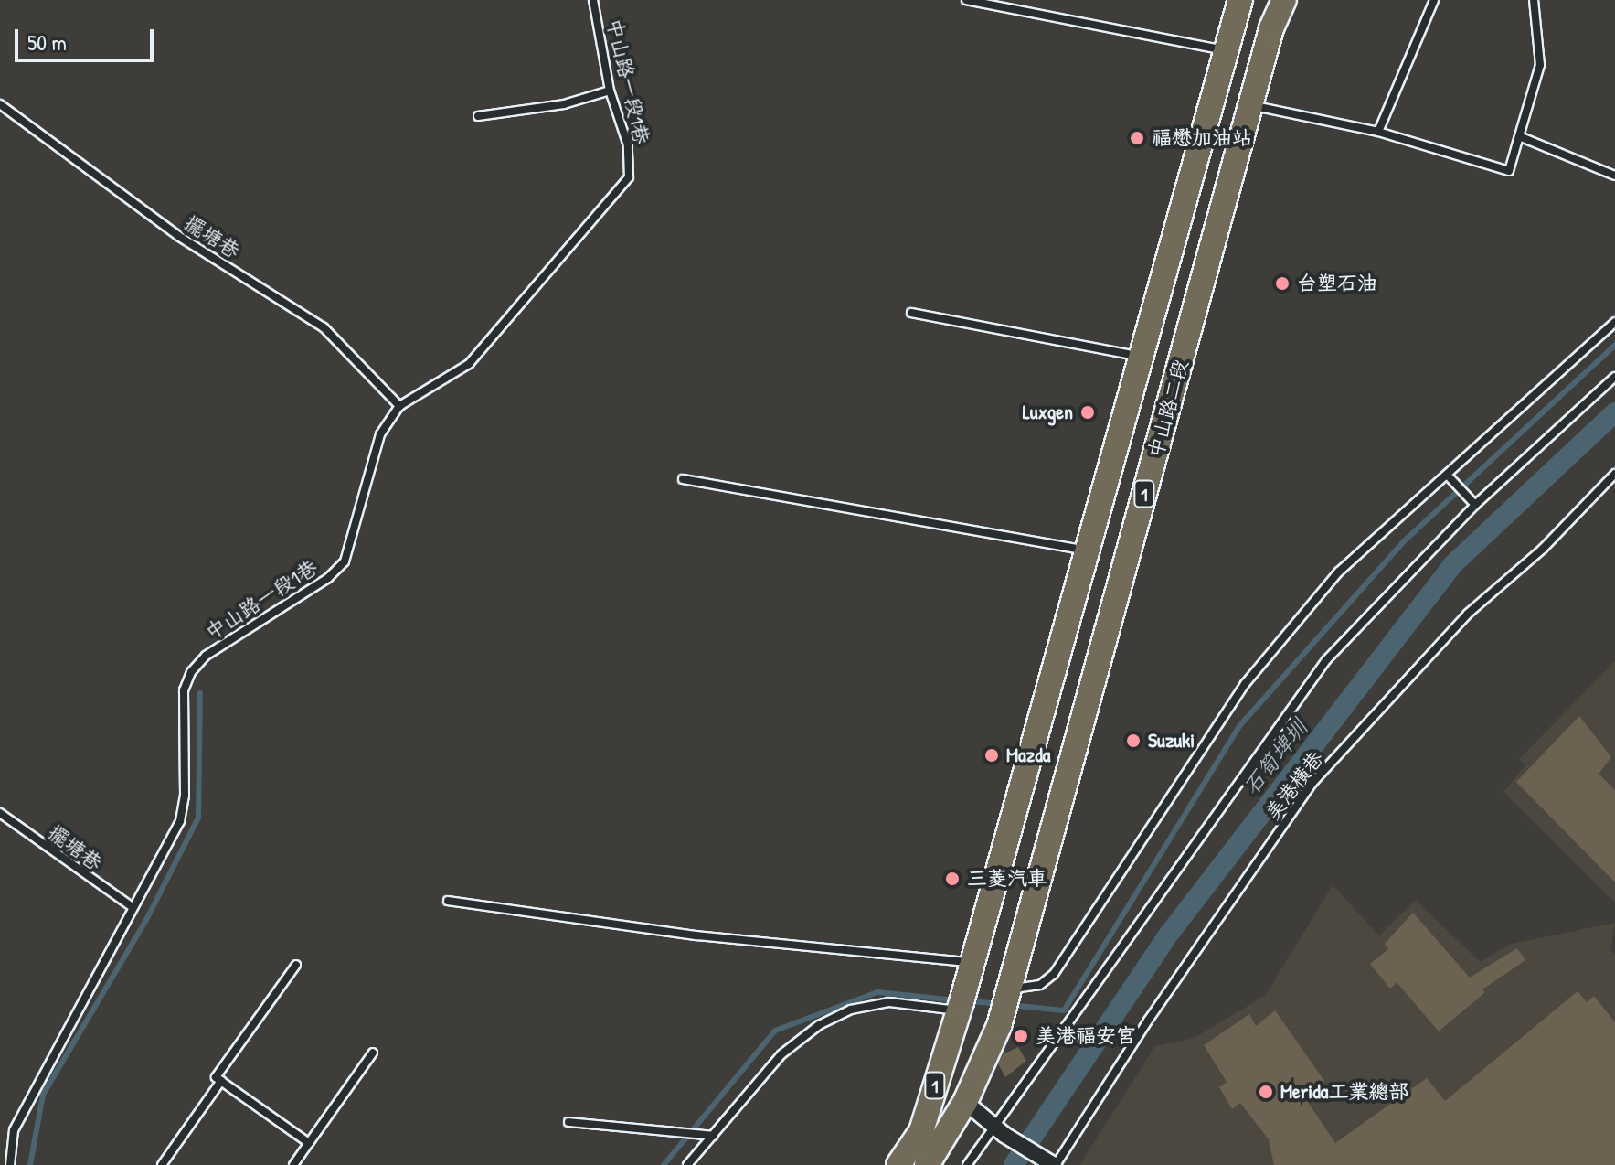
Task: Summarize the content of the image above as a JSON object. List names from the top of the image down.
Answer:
{
  "streets": {
    "main road": ["中山路二段", "1"],
    "lane": ["中山路一段1巷", "擺塘巷", "美港橫巷"]
  },
  "crossings": [
    ["中山路一段1巷", "擺塘巷"],
    ["中山路二段", "1"]
  ],
  "water": ["石筍埤圳"],
  "places": [
    "福懋加油站",
    "台塑石油",
    "Luxgen",
    "Suzuki",
    "Mazda",
    "三菱汽車",
    "美港福安宮",
    "Merida工業總部"
  ],
  "scale_bar": "50 m"
}
